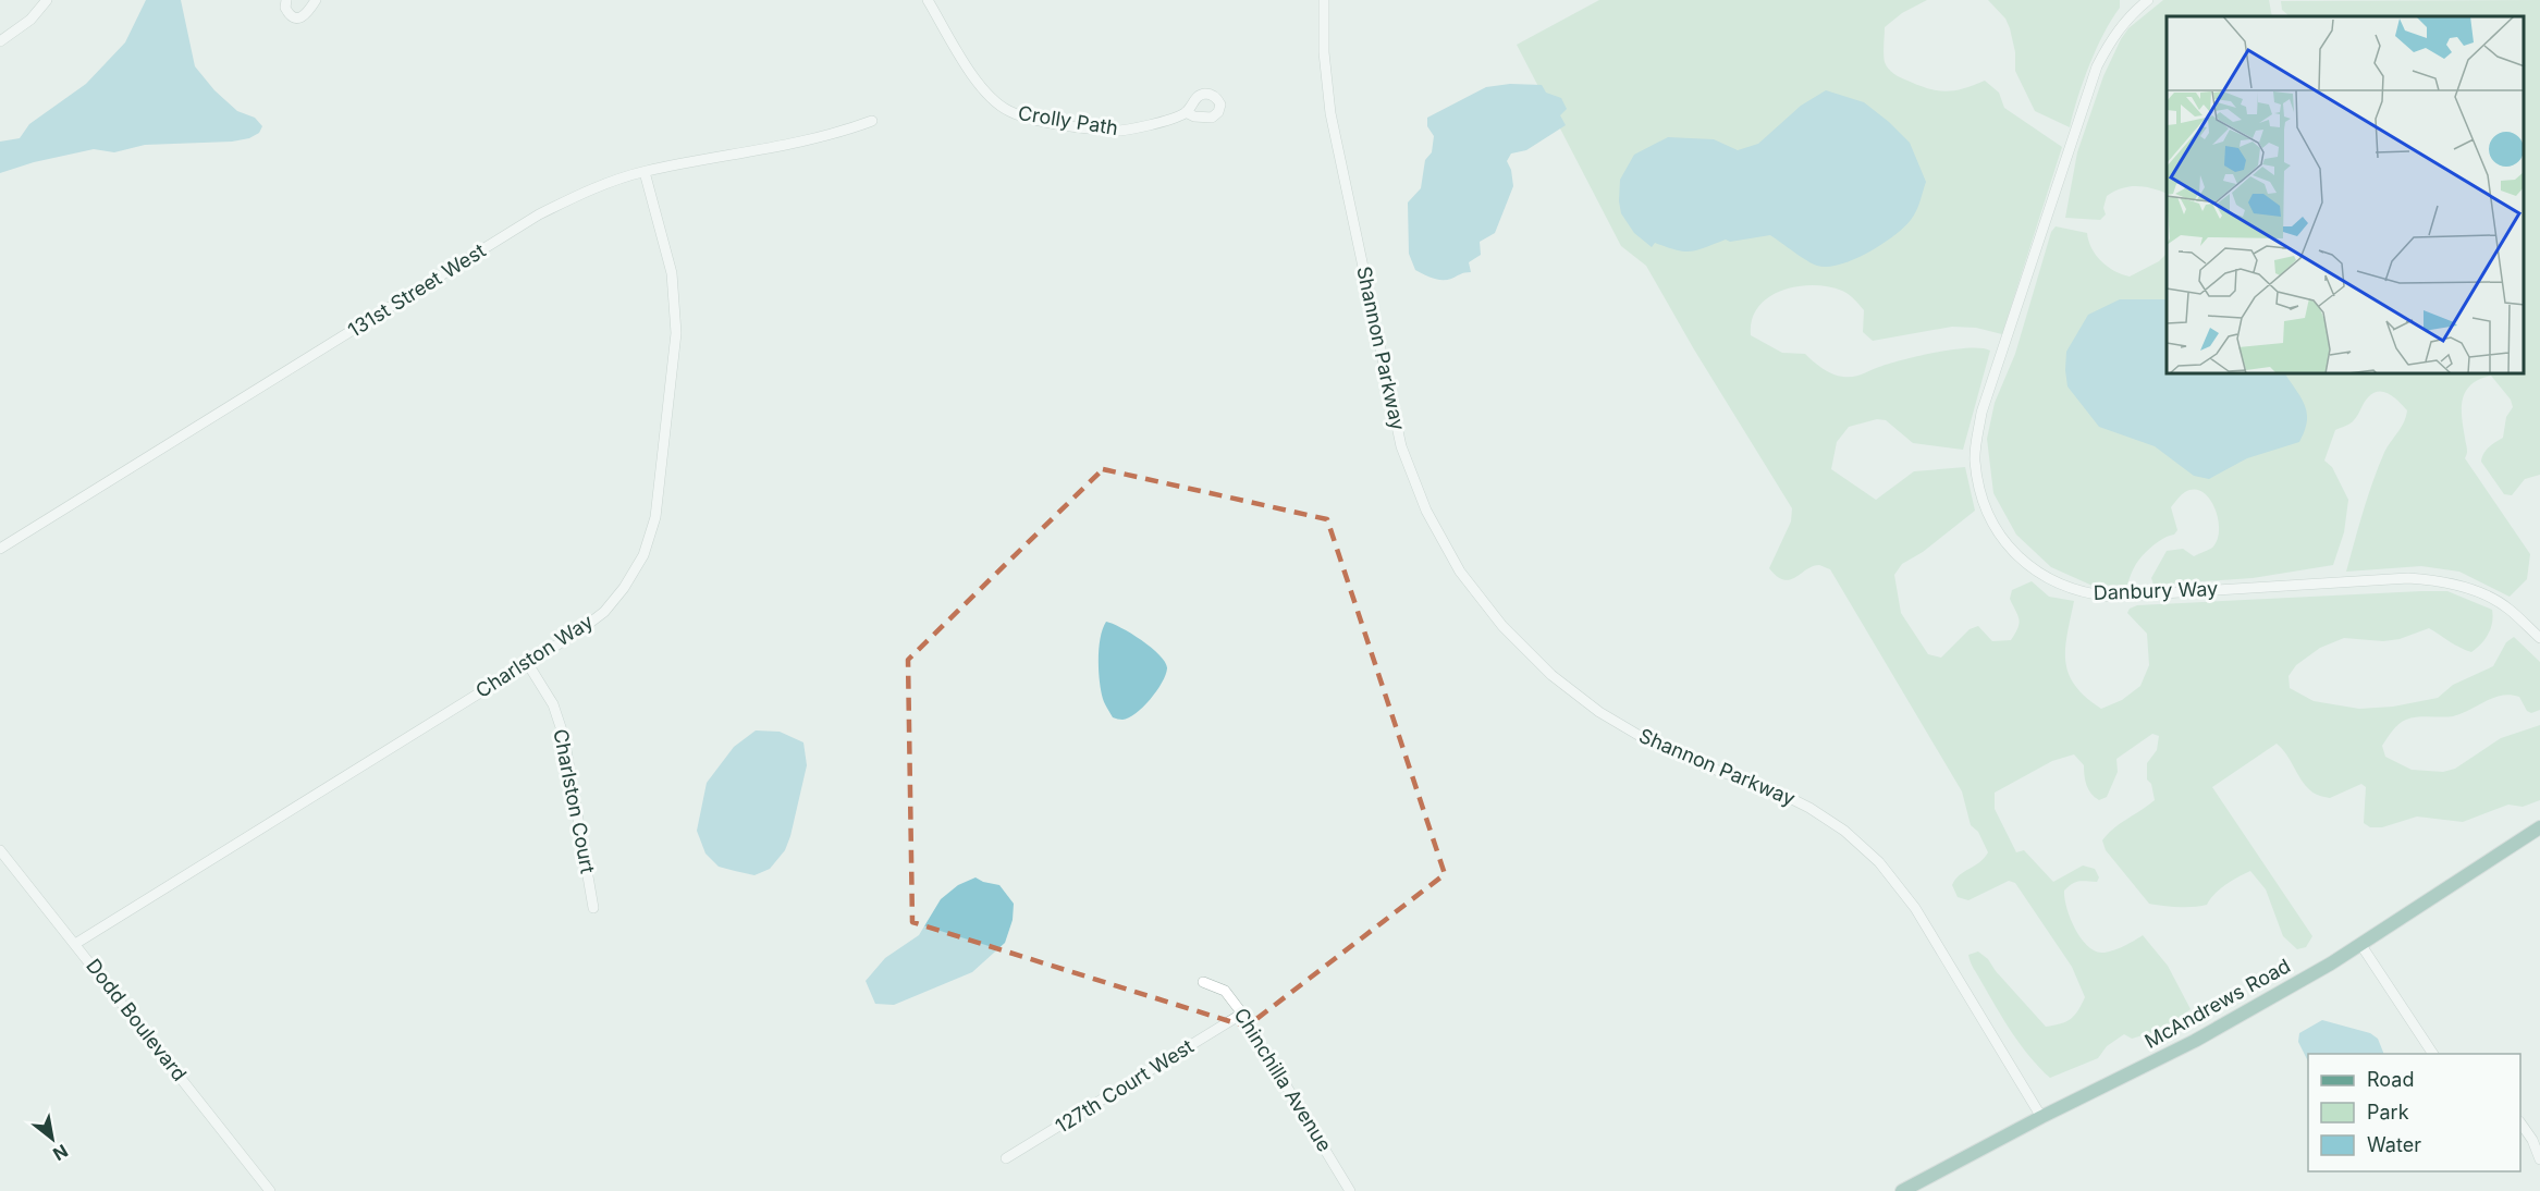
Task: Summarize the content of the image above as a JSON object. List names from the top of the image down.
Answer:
{
  "streets": {
    "main road": ["McAndrews Road"],
    "street": [
      "Crolly Path",
      "131st Street West",
      "Shannon Parkway",
      "Danbury Way",
      "Charlston Way",
      "Charlston Court",
      "Dodd Boulevard",
      "Chinchilla Avenue",
      "127th Court West"
    ]
  },
  "crossings": [
    ["131st Street West", "Charlston Way"],
    ["Shannon Parkway", "McAndrews Road"],
    ["Charlston Way", "Charlston Court"],
    ["Charlston Way", "Dodd Boulevard"],
    ["Chinchilla Avenue", "127th Court West"]
  ],
  "legend": ["Road", "Park", "Water"],
  "north": "bottom right"
}
